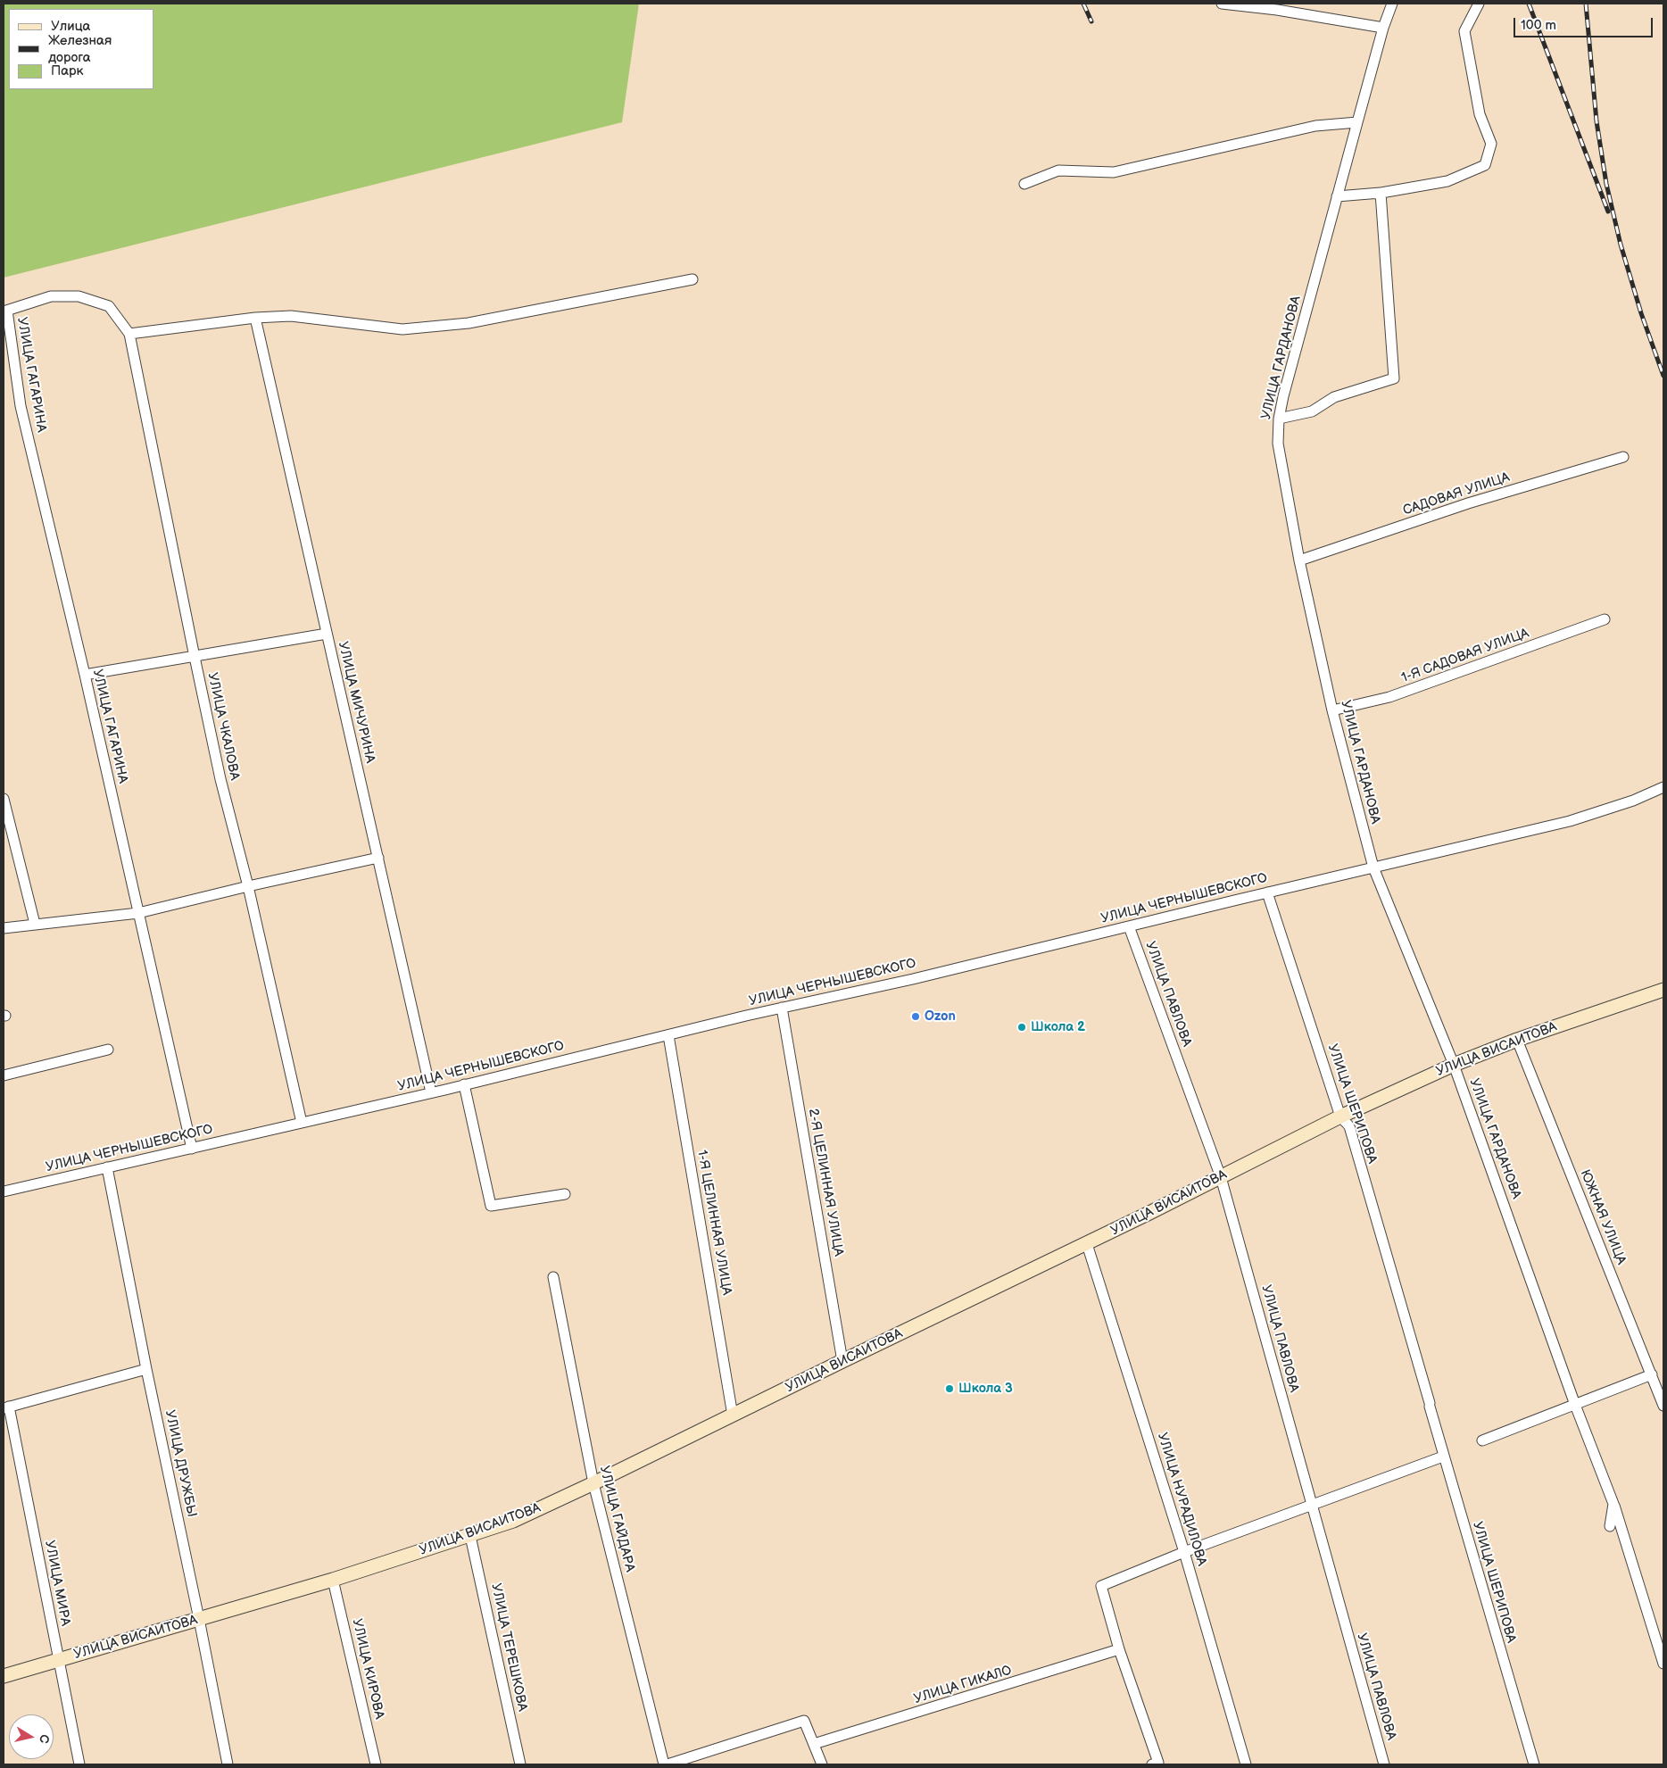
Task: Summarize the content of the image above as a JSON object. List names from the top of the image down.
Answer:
{
  "streets": {
    "street": [
      "УЛИЦА ГАРДАНОВА",
      "УЛИЦА ГАГАРИНА",
      "САДОВАЯ УЛИЦА",
      "1-Я САДОВАЯ УЛИЦА",
      "УЛИЦА МИЧУРИНА",
      "УЛИЦА ЧКАЛОВА",
      "УЛИЦА ЧЕРНЫШЕВСКОГО",
      "УЛИЦА ПАВЛОВА",
      "УЛИЦА ВИСАИТОВА",
      "УЛИЦА ШЕРИПОВА",
      "2-Я ЦЕЛИННАЯ УЛИЦА",
      "ЮЖНАЯ УЛИЦА",
      "1-Я ЦЕЛИННАЯ УЛИЦА",
      "УЛИЦА ДРУЖБЫ",
      "УЛИЦА НУРАДИЛОВА",
      "УЛИЦА ГАЙДАРА",
      "УЛИЦА МИРА",
      "УЛИЦА ТЕРЕШКОВА",
      "УЛИЦА КИРОВА",
      "УЛИЦА ГИКАЛО"
    ]
  },
  "crossings": [
    ["УЛИЦА ГАРДАНОВА", "САДОВАЯ УЛИЦА"],
    ["УЛИЦА ГАРДАНОВА", "1-Я САДОВАЯ УЛИЦА"],
    ["УЛИЦА ГАРДАНОВА", "УЛИЦА ЧЕРНЫШЕВСКОГО"],
    ["УЛИЦА ГАРДАНОВА", "УЛИЦА ВИСАИТОВА"],
    ["УЛИЦА ГАГАРИНА", "УЛИЦА ЧЕРНЫШЕВСКОГО"],
    ["УЛИЦА МИЧУРИНА", "УЛИЦА ЧЕРНЫШЕВСКОГО"],
    ["УЛИЦА ЧКАЛОВА", "УЛИЦА ЧЕРНЫШЕВСКОГО"],
    ["УЛИЦА ЧЕРНЫШЕВСКОГО", "УЛИЦА ПАВЛОВА"],
    ["УЛИЦА ЧЕРНЫШЕВСКОГО", "УЛИЦА ШЕРИПОВА"],
    ["УЛИЦА ЧЕРНЫШЕВСКОГО", "2-Я ЦЕЛИННАЯ УЛИЦА"],
    ["УЛИЦА ЧЕРНЫШЕВСКОГО", "1-Я ЦЕЛИННАЯ УЛИЦА"],
    ["УЛИЦА ЧЕРНЫШЕВСКОГО", "УЛИЦА ДРУЖБЫ"],
    ["УЛИЦА ПАВЛОВА", "УЛИЦА ВИСАИТОВА"],
    ["УЛИЦА ВИСАИТОВА", "УЛИЦА ШЕРИПОВА"],
    ["УЛИЦА ВИСАИТОВА", "2-Я ЦЕЛИННАЯ УЛИЦА"],
    ["УЛИЦА ВИСАИТОВА", "ЮЖНАЯ УЛИЦА"],
    ["УЛИЦА ВИСАИТОВА", "1-Я ЦЕЛИННАЯ УЛИЦА"],
    ["УЛИЦА ВИСАИТОВА", "УЛИЦА ДРУЖБЫ"],
    ["УЛИЦА ВИСАИТОВА", "УЛИЦА НУРАДИЛОВА"],
    ["УЛИЦА ВИСАИТОВА", "УЛИЦА ГАЙДАРА"],
    ["УЛИЦА ВИСАИТОВА", "УЛИЦА МИРА"],
    ["УЛИЦА ВИСАИТОВА", "УЛИЦА ТЕРЕШКОВА"],
    ["УЛИЦА ВИСАИТОВА", "УЛИЦА КИРОВА"]
  ],
  "places": ["Ozon", "Школа 2", "Школа 3"],
  "legend": ["Улица", "Железная дорога", "Парк"],
  "scale_bar": "100 m",
  "north": "right"
}
